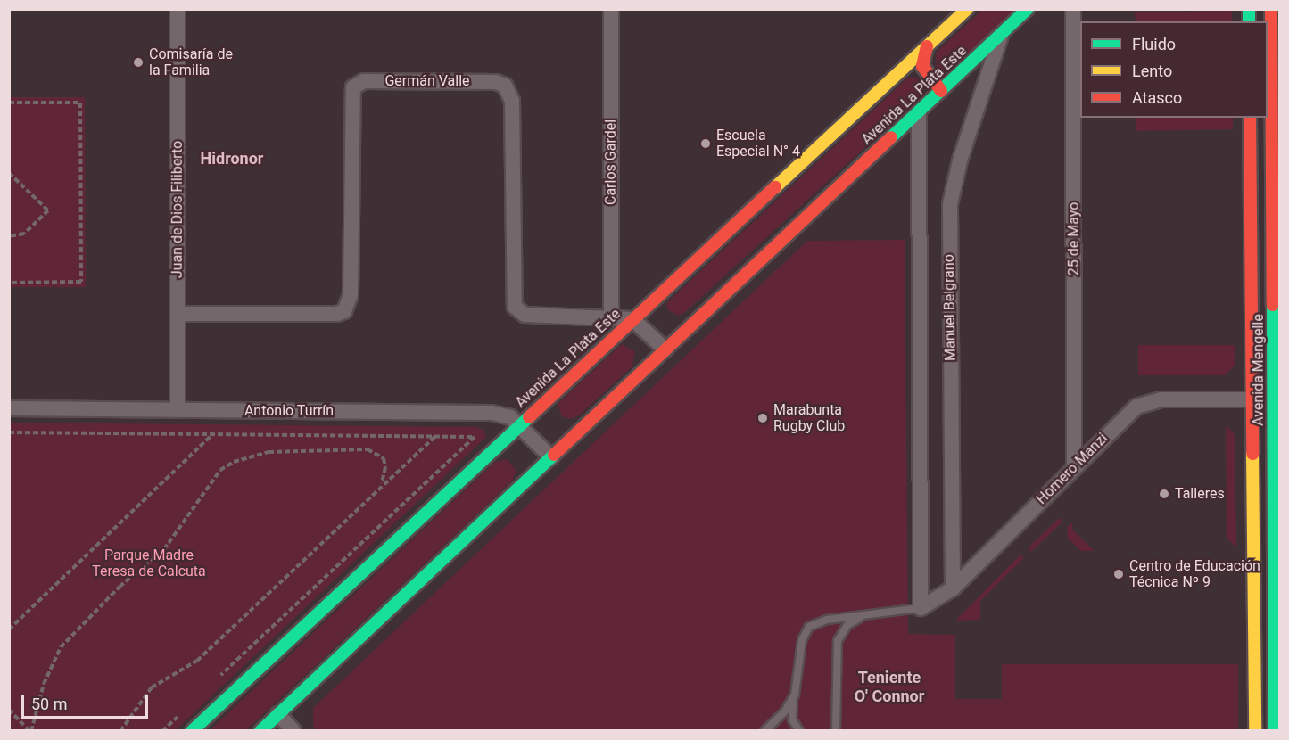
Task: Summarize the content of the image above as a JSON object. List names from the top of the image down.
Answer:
{
  "streets": {
    "main road": ["Avenida La Plata Este", "Avenida Mengelle"],
    "street": [
      "Germán Valle",
      "Carlos Gardel",
      "Juan de Dios Filiberto",
      "25 de Mayo",
      "Manuel Belgrano",
      "Antonio Turrín",
      "Homero Manzi"
    ]
  },
  "crossings": [
    ["Germán Valle", "Avenida La Plata Este"],
    ["Germán Valle", "Carlos Gardel"],
    ["Germán Valle", "Juan de Dios Filiberto"],
    ["Avenida La Plata Este", "Manuel Belgrano"],
    ["Avenida La Plata Este", "Antonio Turrín"],
    ["Juan de Dios Filiberto", "Antonio Turrín"],
    ["25 de Mayo", "Homero Manzi"],
    ["Manuel Belgrano", "Homero Manzi"],
    ["Avenida Mengelle", "Homero Manzi"]
  ],
  "districts": ["Hidronor", "Teniente O' Connor"],
  "parks": ["Parque Madre Teresa de Calcuta"],
  "places": [
    "Comisaría de la Familia",
    "Escuela Especial N° 4",
    "Marabunta Rugby Club",
    "Talleres",
    "Centro de Educación Técnica Nº 9"
  ],
  "legend": ["Fluido", "Lento", "Atasco"],
  "scale_bar": "50 m"
}
